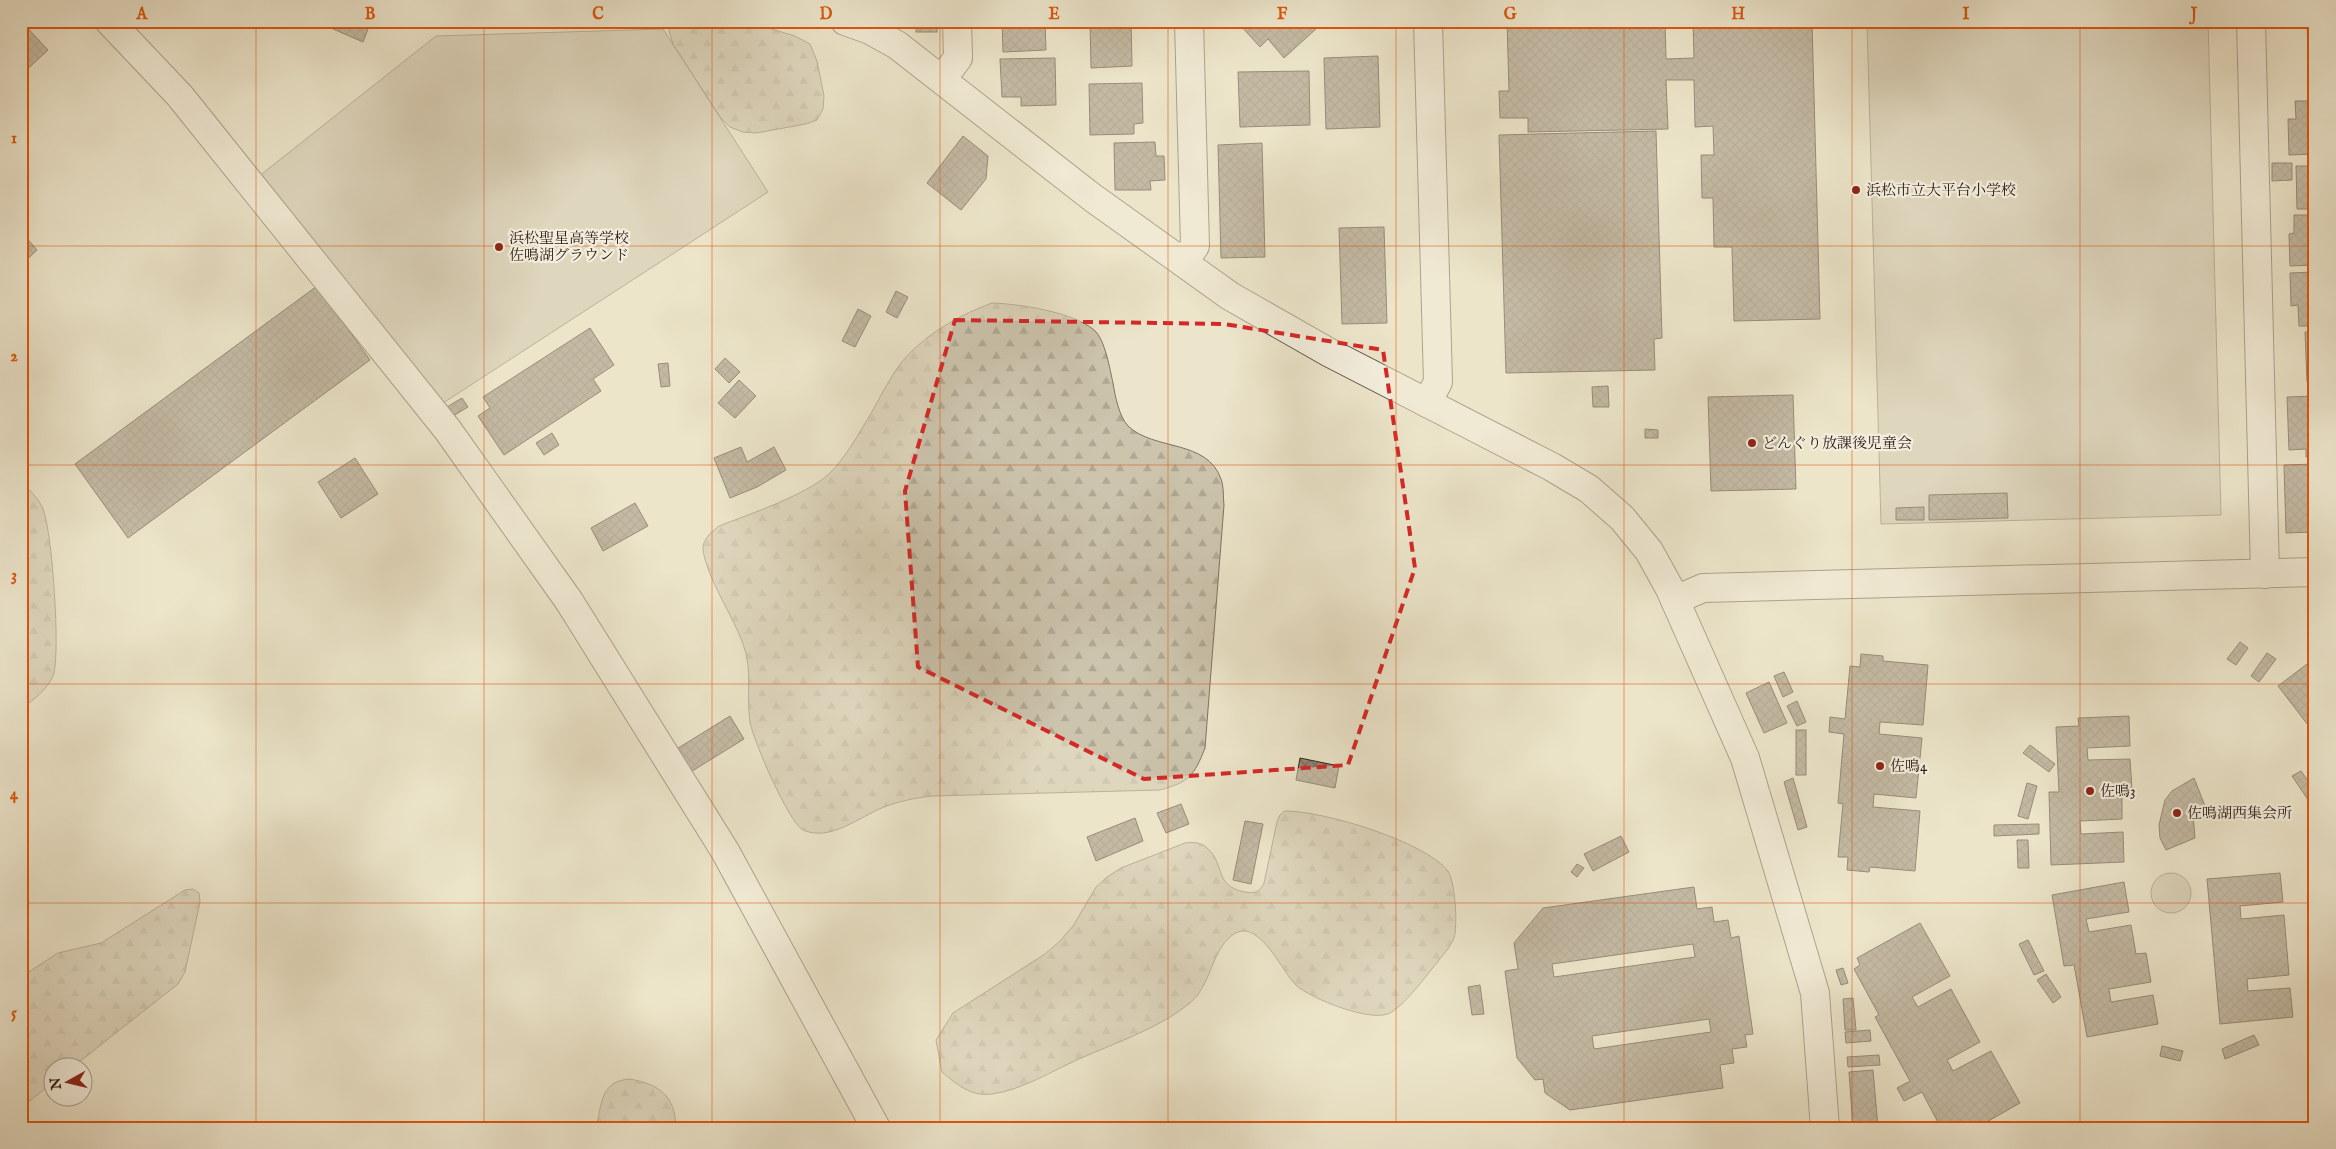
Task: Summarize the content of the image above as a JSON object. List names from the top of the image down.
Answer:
{
  "places": [
    "浜松市立大平台小学校",
    "浜松聖星高等学校 佐鳴湖グラウンド",
    "どんぐり放課後児童会",
    "佐鳴4",
    "佐鳴3",
    "佐鳴湖西集会所"
  ],
  "north": "left",
  "grid": {
    "columns": [
      "A",
      "B",
      "C",
      "D",
      "E",
      "F",
      "G",
      "H",
      "I",
      "J"
    ],
    "rows": [
      "1",
      "2",
      "3",
      "4",
      "5"
    ]
  }
}
